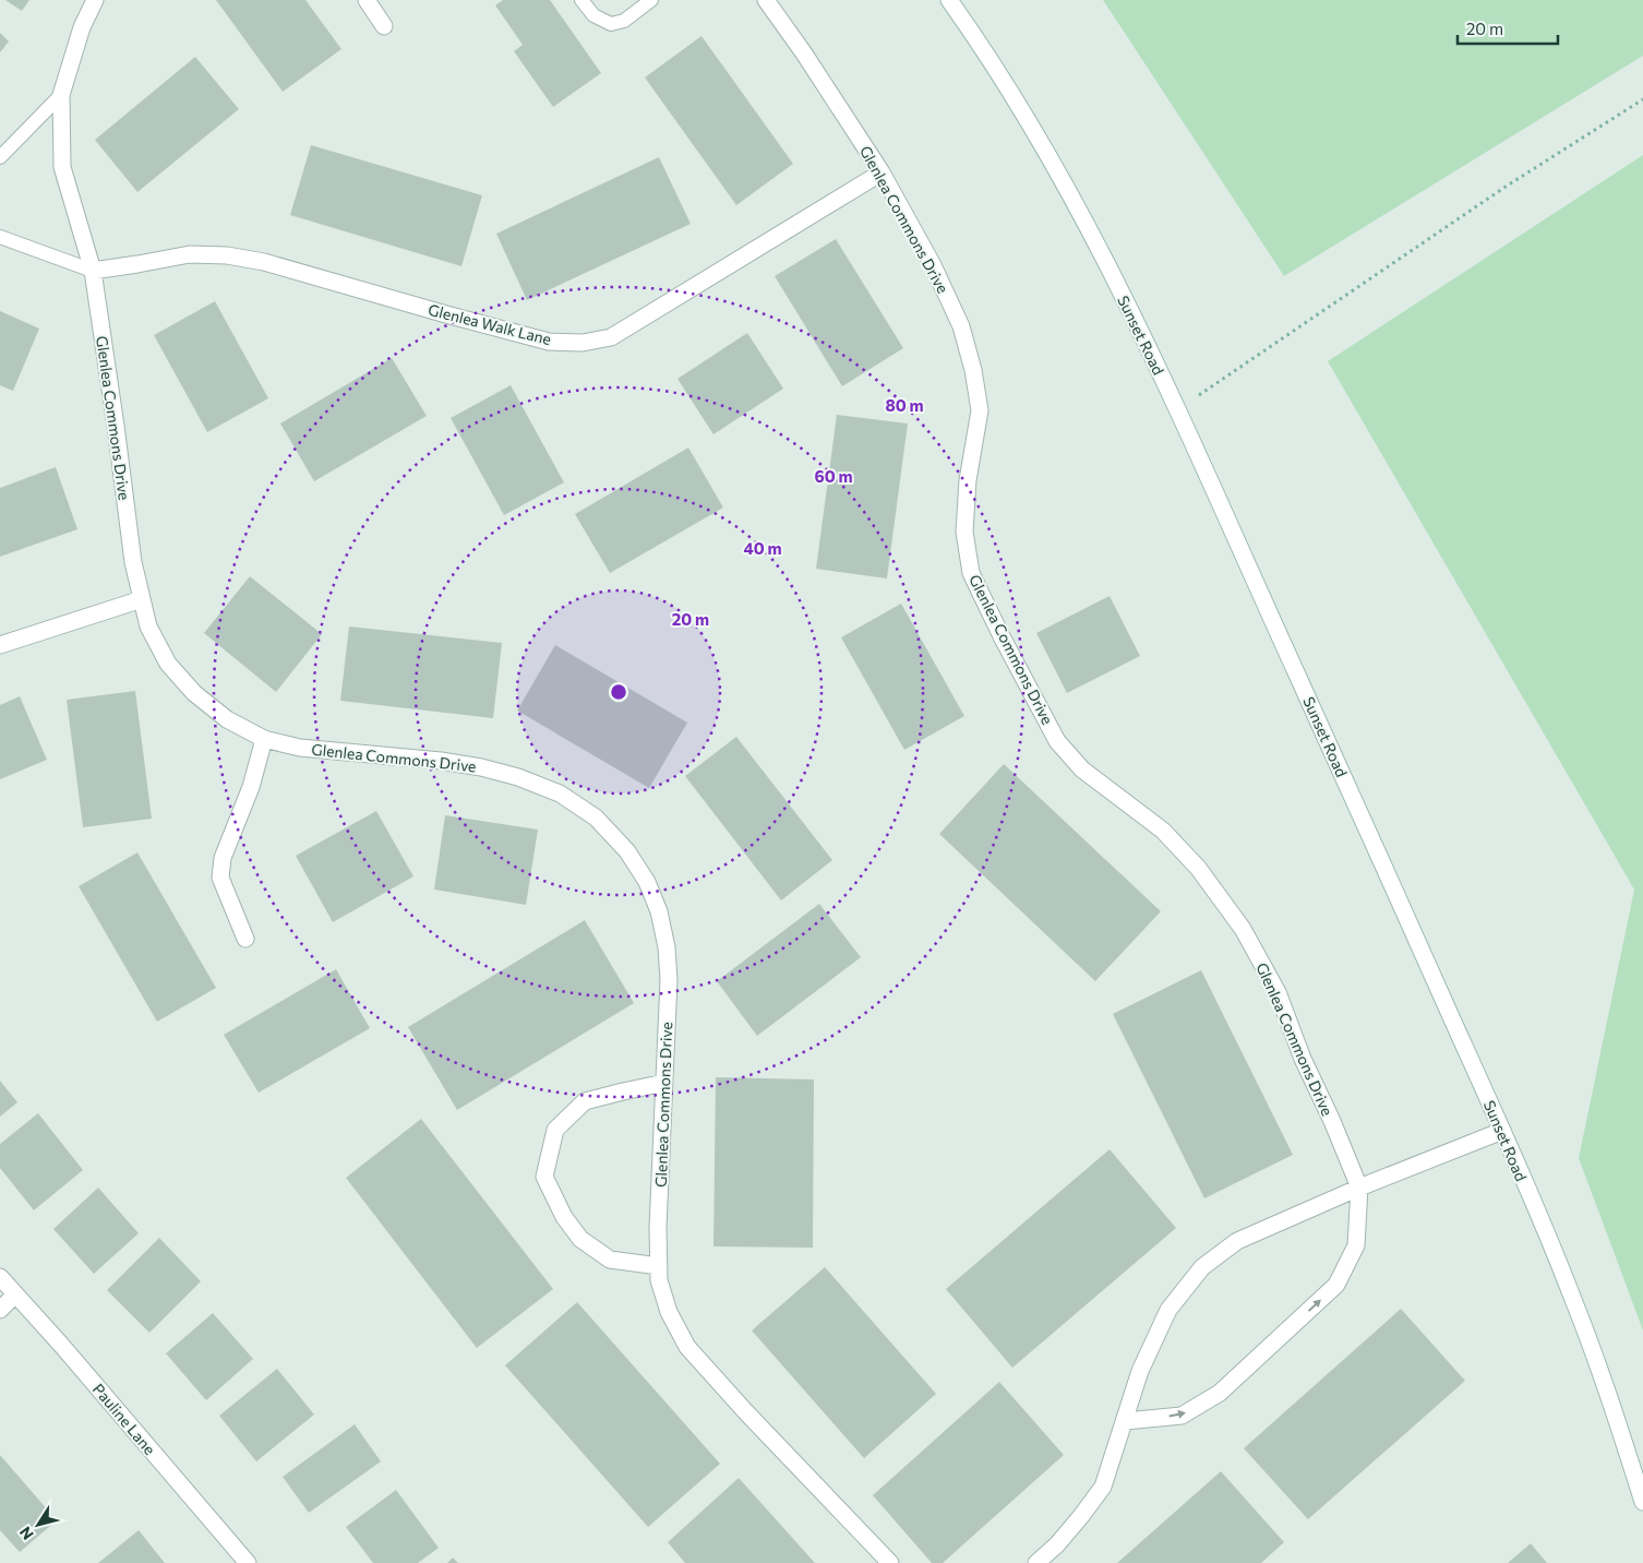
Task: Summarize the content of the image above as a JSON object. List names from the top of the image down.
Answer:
{
  "streets": {
    "street": [
      "Glenlea Commons Drive",
      "Glenlea Walk Lane",
      "Sunset Road",
      "Pauline Lane"
    ]
  },
  "crossings": [
    ["Glenlea Commons Drive", "Glenlea Walk Lane"]
  ],
  "scale_bar": "20 m",
  "north": "bottom left",
  "rings": [
    "80 m",
    "60 m",
    "40 m",
    "20 m"
  ]
}
